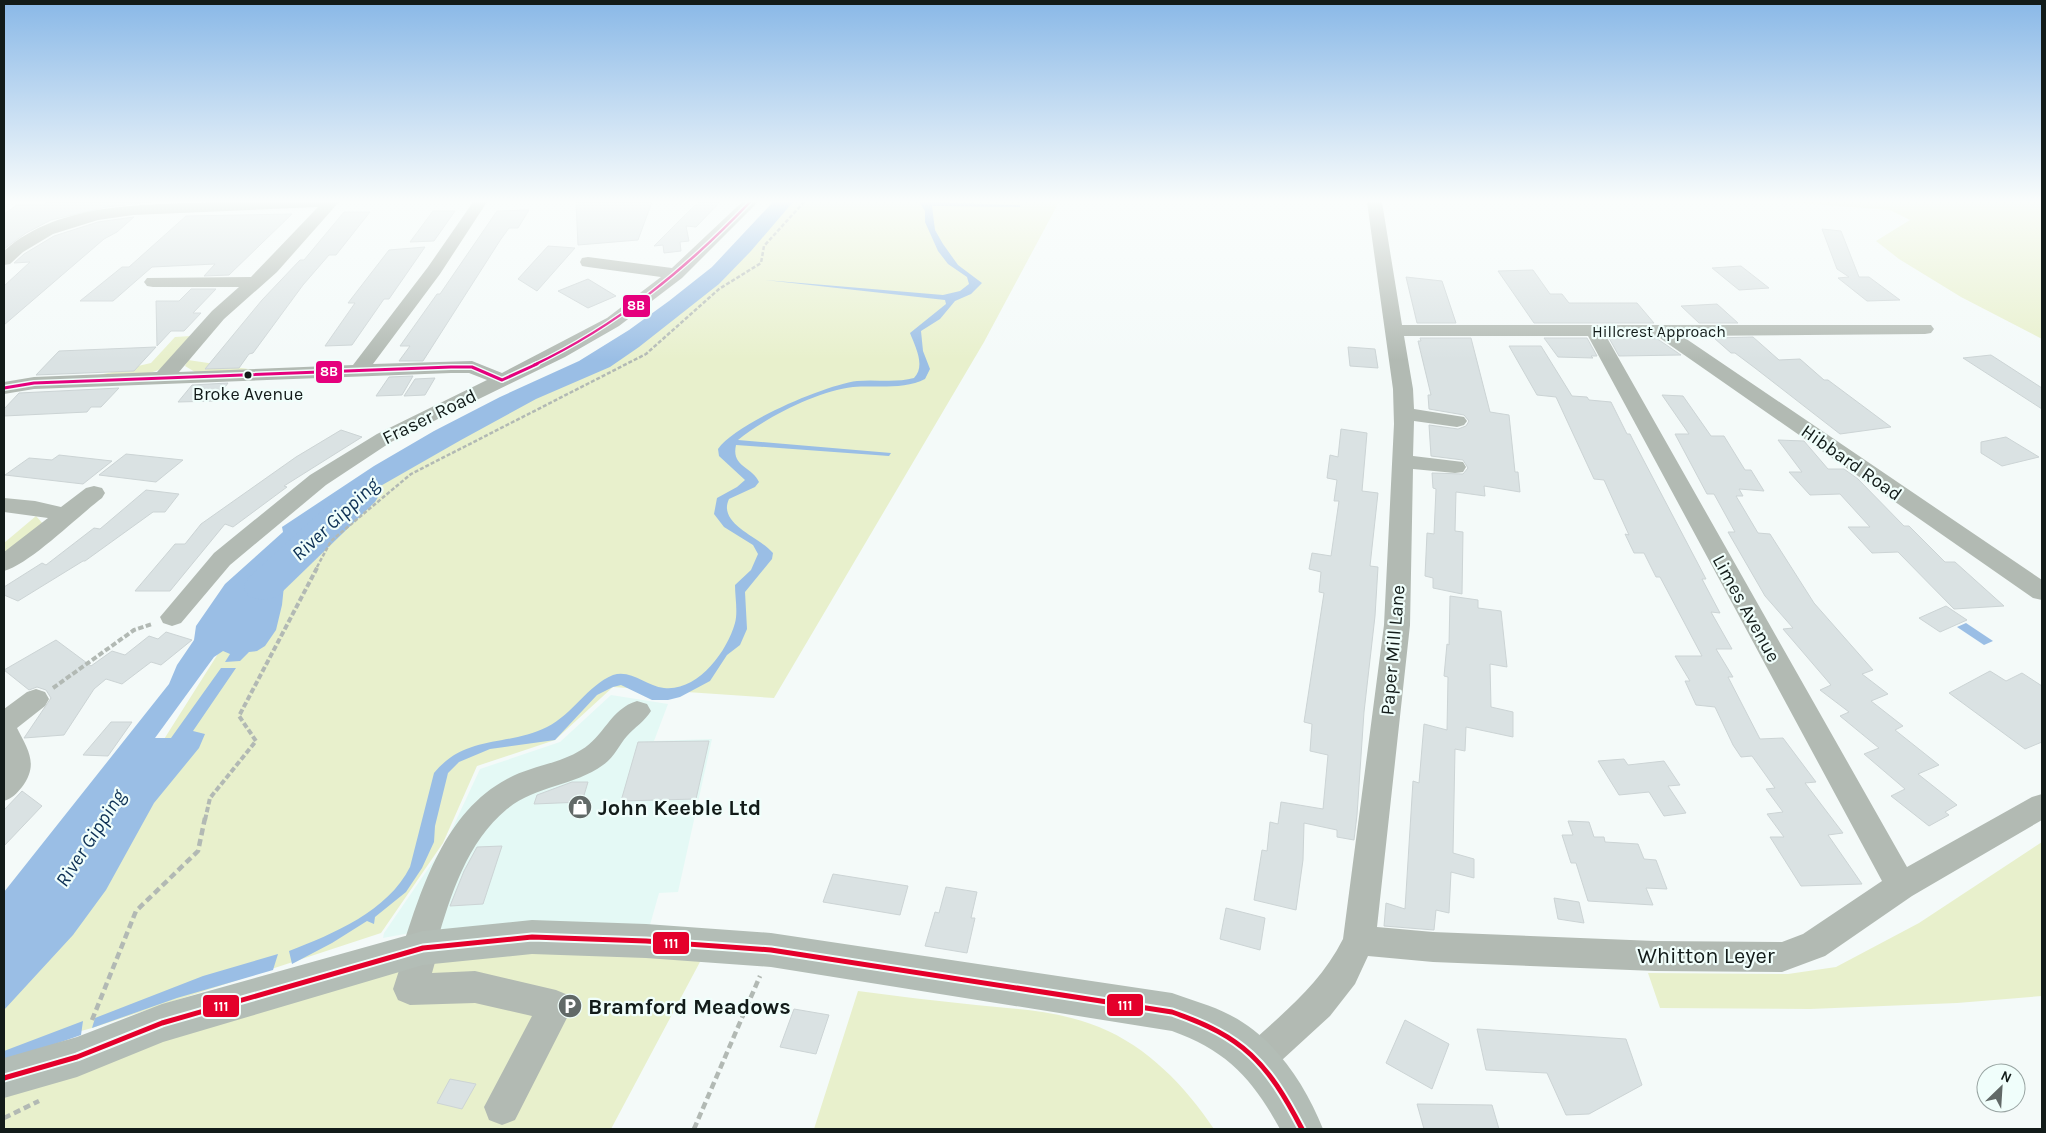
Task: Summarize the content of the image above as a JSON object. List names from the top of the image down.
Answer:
{
  "streets": {
    "street": [
      "Hillcrest Approach",
      "Fraser Road",
      "Hibbard Road",
      "Limes Avenue",
      "Paper Mill Lane",
      "Whitton Leyer"
    ]
  },
  "crossings": [
    ["Hillcrest Approach", "Hibbard Road"],
    ["Hillcrest Approach", "Limes Avenue"],
    ["Hillcrest Approach", "Paper Mill Lane"],
    ["Limes Avenue", "Whitton Leyer"],
    ["Paper Mill Lane", "Whitton Leyer"]
  ],
  "water": ["River Gipping"],
  "places": {
    "other": ["Broke Avenue"],
    "shop": ["John Keeble Ltd"],
    "parking": ["Bramford Meadows"]
  },
  "lines": ["transit line 8B", "transit line 111"],
  "north": "top right"
}
